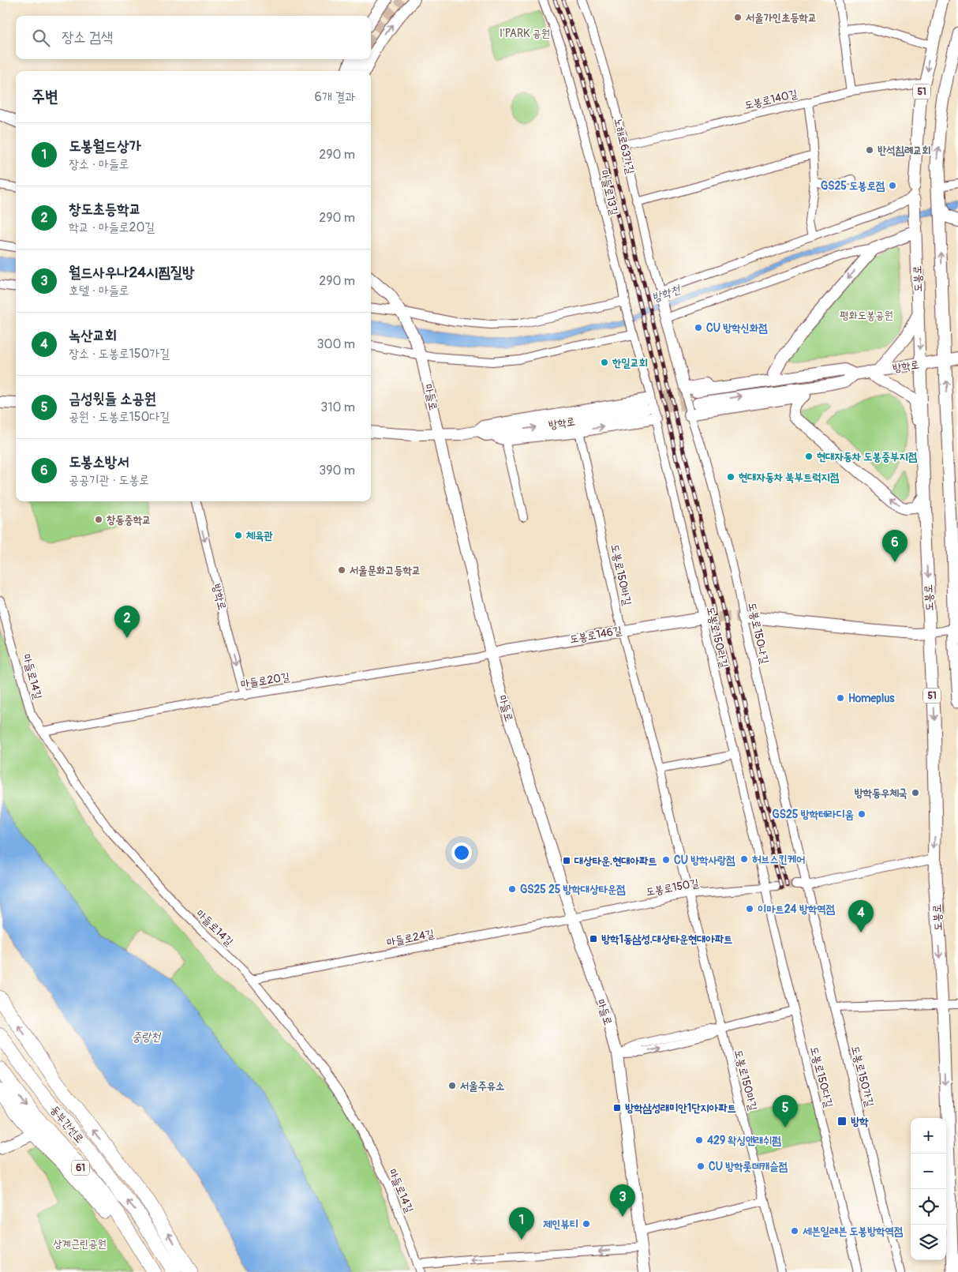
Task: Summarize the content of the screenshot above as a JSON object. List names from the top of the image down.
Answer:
{
  "streets": {
    "highway": ["동부간선로", "61"],
    "main road": [
      "51",
      "도봉로",
      "방학로",
      "마들로",
      "도봉로146길"
    ],
    "street": [
      "도봉로140길",
      "노해로63가길",
      "마들로13길",
      "도봉로150바길",
      "도봉로150나길",
      "도봉로150라길",
      "마들로14길",
      "마들로20길",
      "도봉로150길",
      "마들로24길",
      "도봉로150가길",
      "도봉로150다길",
      "도봉로150마길"
    ]
  },
  "crossings": [
    ["51", "방학로"],
    ["도봉로140길", "노해로63가길"],
    ["도봉로140길", "도봉로"],
    ["마들로13길", "방학로"],
    ["마들로13길", "도봉로150라길"],
    ["도봉로", "방학로"],
    ["방학로", "마들로"],
    ["방학로", "도봉로150라길"],
    ["방학로", "마들로20길"],
    ["마들로", "도봉로146길"],
    ["마들로", "마들로20길"],
    ["마들로", "도봉로150길"],
    ["마들로", "마들로24길"],
    ["도봉로150바길", "도봉로146길"],
    ["도봉로150바길", "도봉로150길"],
    ["도봉로150바길", "도봉로150마길"],
    ["도봉로150나길", "도봉로150가길"],
    ["도봉로146길", "도봉로150라길"],
    ["도봉로146길", "마들로20길"],
    ["도봉로150라길", "도봉로150길"],
    ["도봉로150라길", "도봉로150다길"],
    ["마들로14길", "마들로20길"],
    ["마들로14길", "마들로24길"],
    ["도봉로150길", "마들로24길"],
    ["도봉로150길", "도봉로150다길"],
    ["도봉로150길", "도봉로150마길"]
  ],
  "water": ["방학천", "중랑천"],
  "parks": ["I'PARK 공원", "평화도봉공원", "상계근린공원"],
  "places": {
    "other": [
      "서울가인초등학교",
      "반석침례교회",
      "GS25 도봉로점",
      "CU 방학신화점",
      "한일교회",
      "현대자동차 도봉중부지점",
      "현대자동차 북부트럭지점",
      "창동중학교",
      "체육관",
      "서울문화고등학교",
      "Homeplus",
      "방학동우체국",
      "GS25 방학테라디움",
      "허브스킨케어",
      "CU 방학사랑점",
      "GS25 25 방학대상타운점",
      "이마트24 방학역점",
      "서울주유소",
      "429 왁싱앤래쉬펌",
      "CU 방학롯데캐슬점",
      "제인뷰티",
      "세븐일레븐 도봉방학역점"
    ],
    "transit": [
      "대상타운.현대아파트",
      "방학1동삼성.대상타운현대아파트",
      "방학삼성래미안1단지아파트",
      "방학"
    ]
  },
  "page": {
    "search": "장소 검색",
    "heading": ["주변", "6개 결과"],
    "list": [
      {
        "mark": "1",
        "name": "도봉월드상가",
        "note": "장소 · 마들로",
        "value": "290 m"
      },
      {
        "mark": "2",
        "name": "창도초등학교",
        "note": "학교 · 마들로20길",
        "value": "290 m"
      },
      {
        "mark": "3",
        "name": "월드사우나24시찜질방",
        "note": "호텔 · 마들로",
        "value": "290 m"
      },
      {
        "mark": "4",
        "name": "녹산교회",
        "note": "장소 · 도봉로150가길",
        "value": "300 m"
      },
      {
        "mark": "5",
        "name": "금성윗들 소공원",
        "note": "공원 · 도봉로150다길",
        "value": "310 m"
      },
      {
        "mark": "6",
        "name": "도봉소방서",
        "note": "공공기관 · 도봉로",
        "value": "390 m"
      }
    ],
    "pins": [
      "6",
      "2",
      "4",
      "5",
      "3",
      "1"
    ],
    "map_buttons": ["+", "−"]
  }
}
